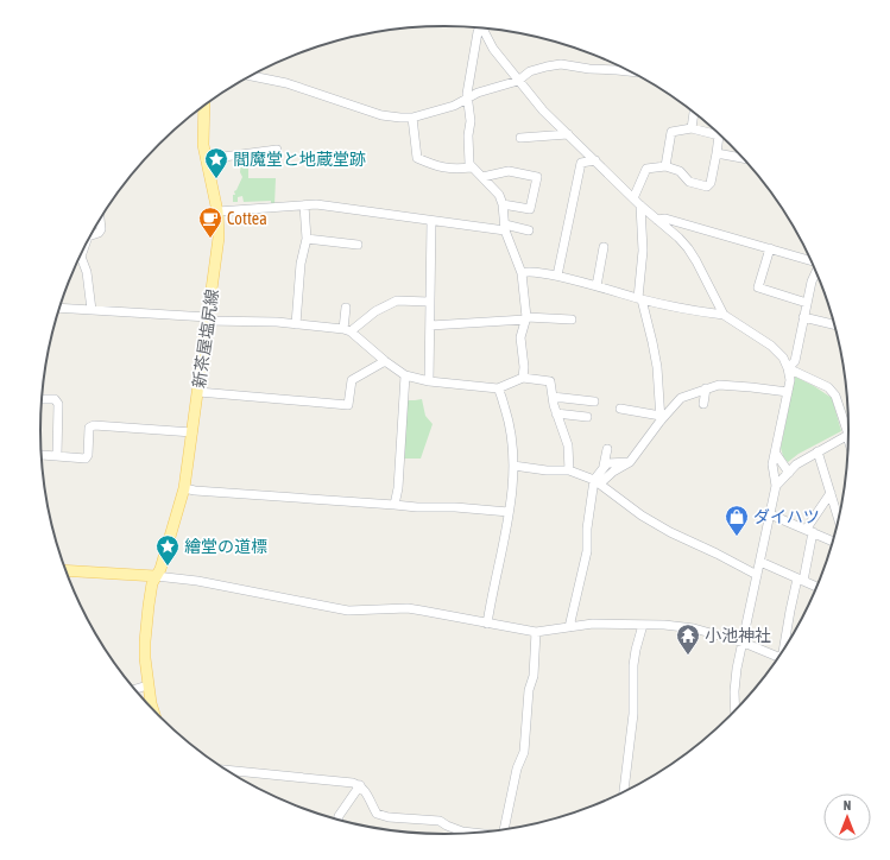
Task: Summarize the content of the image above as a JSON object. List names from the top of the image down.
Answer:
{
  "streets": {
    "main road": ["新茶屋塩尻線"]
  },
  "places": {
    "place": ["閻魔堂と地蔵堂跡", "繪堂の道標"],
    "cafe": ["Cottea"],
    "shop": ["ダイハツ"],
    "temple": ["小池神社"]
  },
  "north": "top"
}
